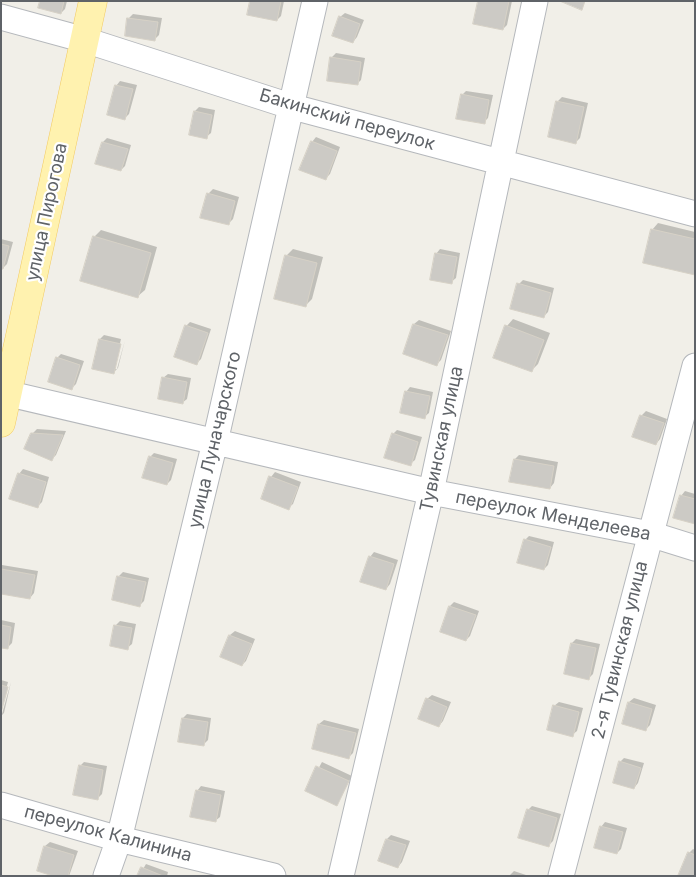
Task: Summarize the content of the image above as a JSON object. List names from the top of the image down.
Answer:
{
  "streets": {
    "main road": ["улица Пирогова"],
    "street": [
      "Бакинский переулок",
      "Тувинская улица",
      "улица Луначарского",
      "переулок Менделеева",
      "2-я Тувинская улица",
      "переулок Калинина"
    ]
  },
  "crossings": [
    ["Бакинский переулок", "улица Пирогова"],
    ["Бакинский переулок", "Тувинская улица"],
    ["Бакинский переулок", "улица Луначарского"],
    ["улица Пирогова", "переулок Менделеева"],
    ["Тувинская улица", "переулок Менделеева"],
    ["улица Луначарского", "переулок Менделеева"],
    ["улица Луначарского", "переулок Калинина"],
    ["переулок Менделеева", "2-я Тувинская улица"]
  ]
}
